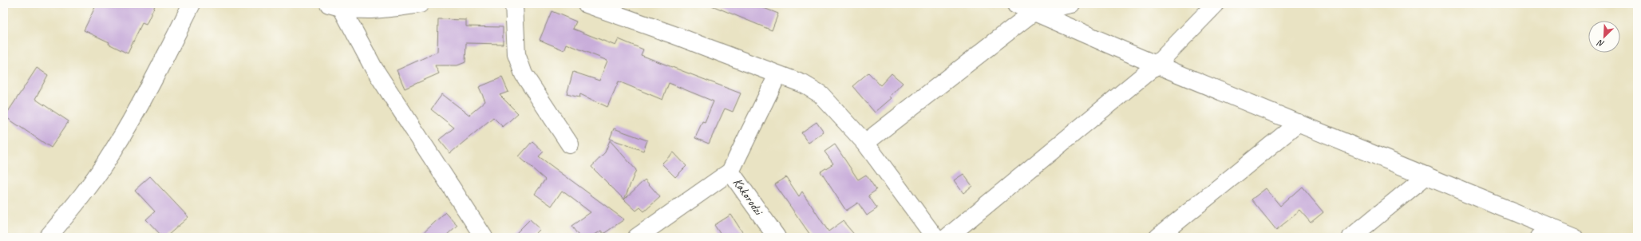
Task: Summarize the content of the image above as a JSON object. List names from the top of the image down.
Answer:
{
  "streets": {
    "street": ["Kakorodzi"]
  },
  "north": "bottom left"
}
